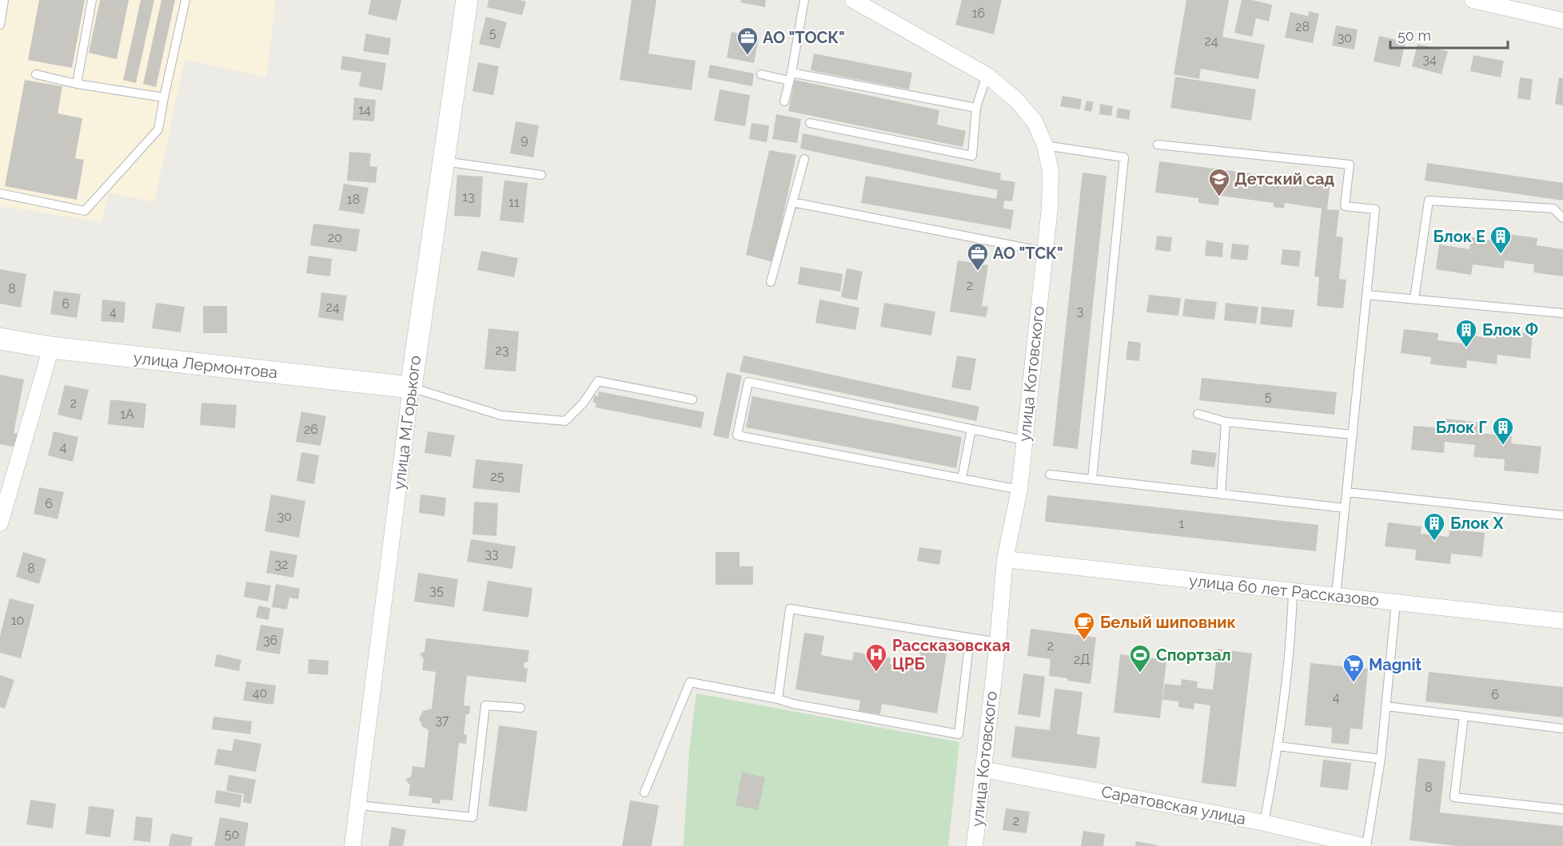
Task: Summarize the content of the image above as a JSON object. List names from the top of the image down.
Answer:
{
  "streets": {
    "street": [
      "улица Лермонтова",
      "улица Котовского",
      "улица М.Горького",
      "улица 60 лет Рассказово",
      "Саратовская улица"
    ]
  },
  "crossings": [
    ["улица Лермонтова", "улица М.Горького"],
    ["улица Котовского", "улица 60 лет Рассказово"],
    ["улица Котовского", "Саратовская улица"]
  ],
  "places": {
    "office": ["АО \"ТОСК\"", "АО \"ТСК\""],
    "school or university": ["Детский сад"],
    "building": [
      "Блок Е",
      "Блок Ф",
      "Блок Г",
      "Блок Х"
    ],
    "cafe": ["Белый шиповник"],
    "hospital": ["Рассказовская ЦРБ"],
    "sports": ["Спортзал"],
    "supermarket": ["Magnit"]
  },
  "house_numbers": [
    "16",
    "28",
    "5",
    "30",
    "24",
    "34",
    "14",
    "9",
    "13",
    "18",
    "11",
    "20",
    "2",
    "8",
    "6",
    "24",
    "3",
    "4",
    "23",
    "5",
    "2",
    "1А",
    "26",
    "4",
    "25",
    "6",
    "30",
    "1",
    "33",
    "32",
    "8",
    "35",
    "10",
    "36",
    "2",
    "2Д",
    "40",
    "6",
    "4",
    "37",
    "8",
    "2",
    "50"
  ],
  "scale_bar": "50 m"
}
